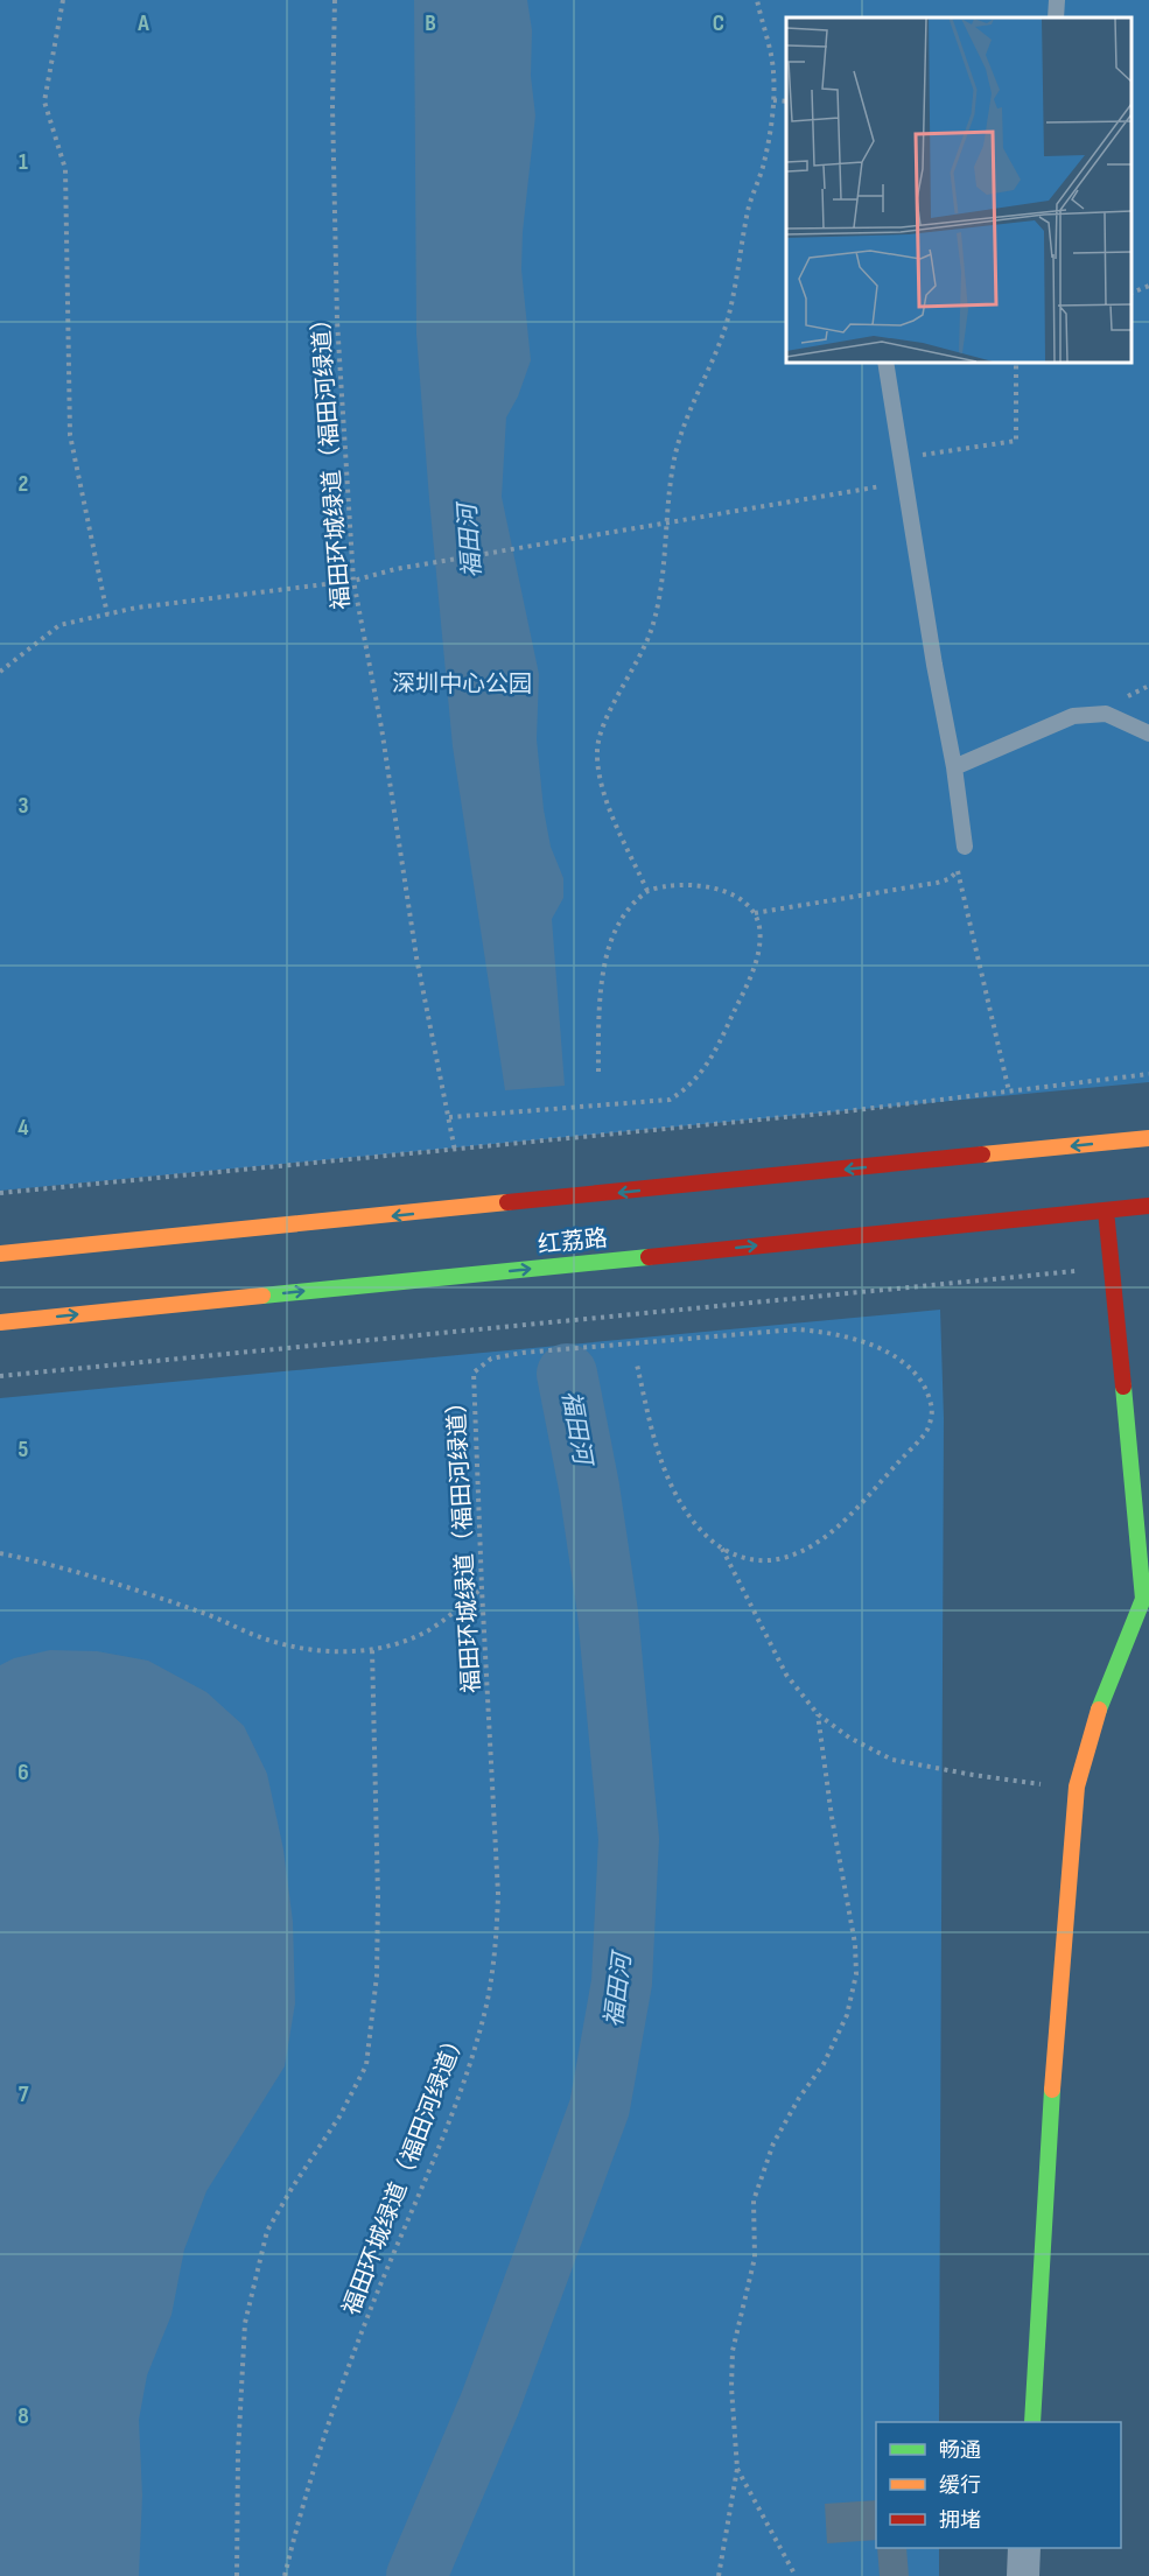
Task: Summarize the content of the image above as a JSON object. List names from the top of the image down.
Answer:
{
  "streets": {
    "main road": ["红荔路"],
    "path": ["福田环城绿道（福田河绿道）"]
  },
  "water": ["福田河"],
  "parks": ["深圳中心公园"],
  "legend": ["畅通", "缓行", "拥堵"],
  "grid": {
    "columns": ["A", "B", "C"],
    "rows": [
      "1",
      "2",
      "3",
      "4",
      "5",
      "6",
      "7",
      "8"
    ]
  }
}
